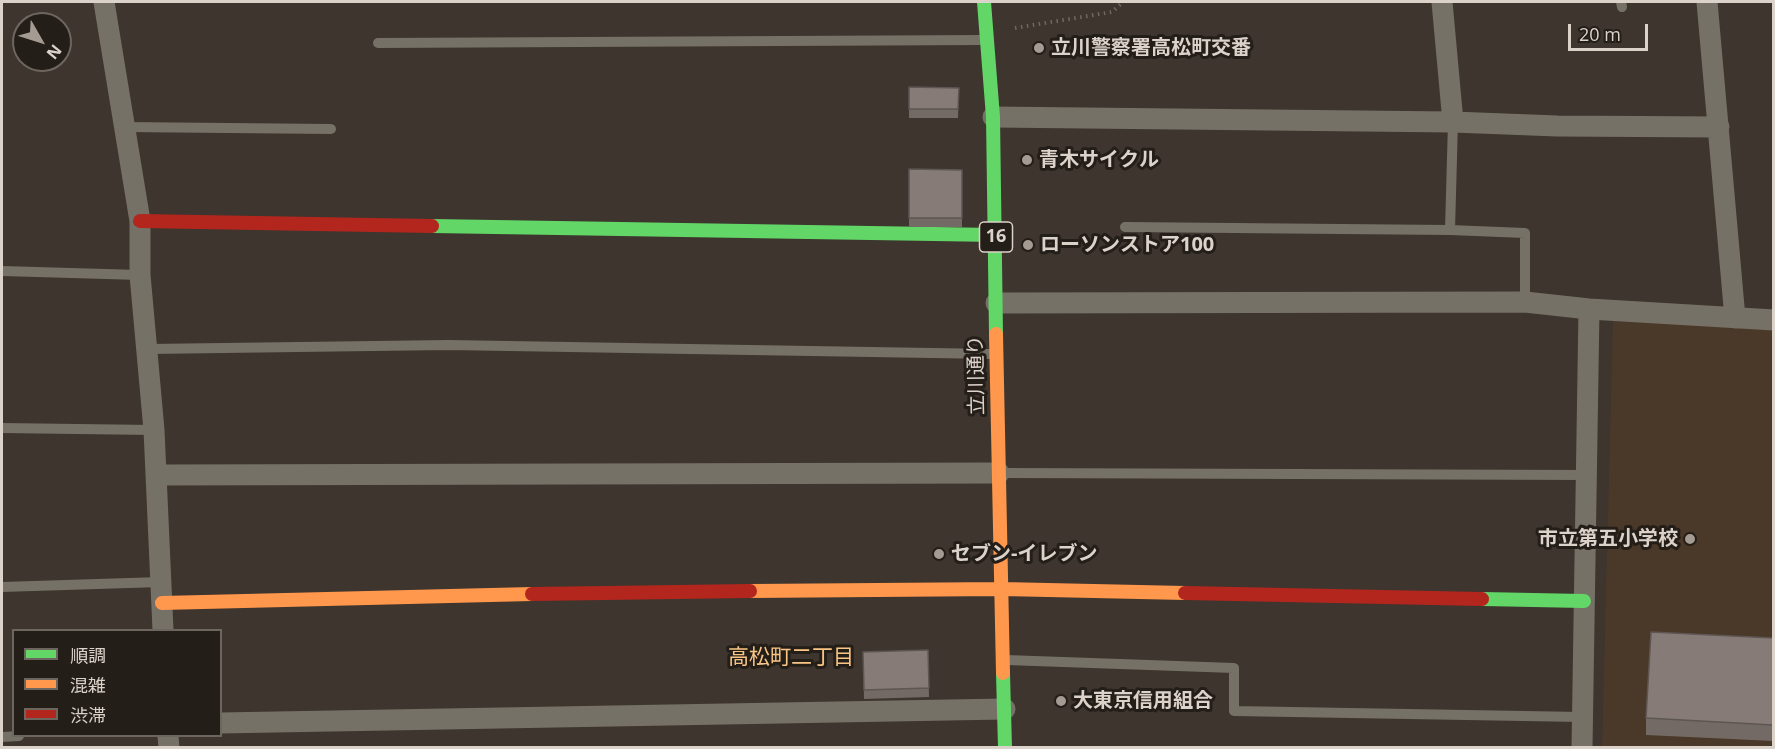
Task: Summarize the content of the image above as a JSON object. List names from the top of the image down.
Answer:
{
  "streets": {
    "street": ["16", "立川通り"]
  },
  "districts": ["高松町二丁目"],
  "places": [
    "立川警察署高松町交番",
    "青木サイクル",
    "ローソンストア100",
    "市立第五小学校",
    "セブン-イレブン",
    "大東京信用組合"
  ],
  "legend": ["順調", "混雑", "渋滞"],
  "scale_bar": "20 m",
  "north": "bottom right"
}
